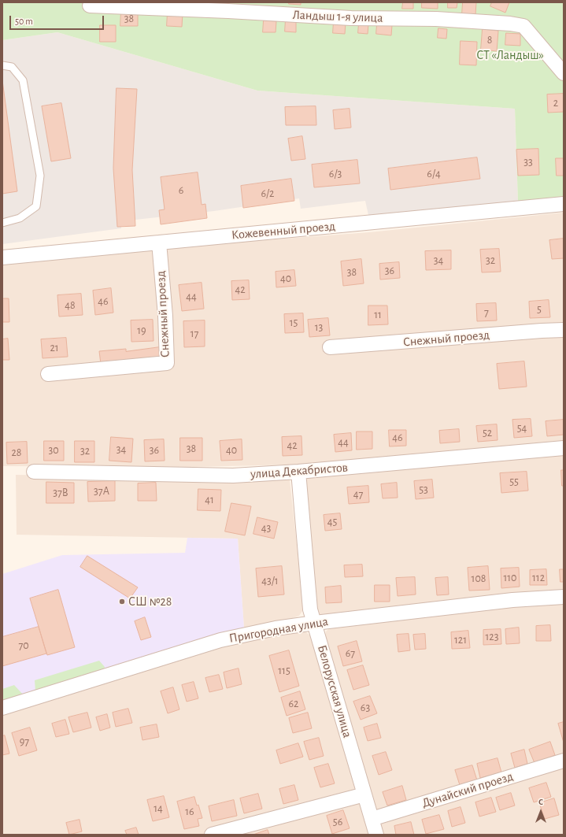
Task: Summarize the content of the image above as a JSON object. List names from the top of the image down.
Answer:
{
  "streets": {
    "street": [
      "Ландыш 1-я улица",
      "Кожевенный проезд",
      "Снежный проезд",
      "улица Декабристов",
      "Пригородная улица",
      "Белорусская улица",
      "Дунайский проезд"
    ]
  },
  "crossings": [
    ["Кожевенный проезд", "Снежный проезд"],
    ["улица Декабристов", "Белорусская улица"],
    ["Пригородная улица", "Белорусская улица"],
    ["Белорусская улица", "Дунайский проезд"]
  ],
  "parks": ["СТ «Ландыш»"],
  "places": ["СШ №28"],
  "house_numbers": [
    "38",
    "8",
    "2",
    "33",
    "6/3",
    "6/4",
    "6",
    "6/2",
    "34",
    "32",
    "36",
    "38",
    "40",
    "42",
    "44",
    "46",
    "48",
    "5",
    "7",
    "11",
    "15",
    "13",
    "19",
    "17",
    "21",
    "54",
    "52",
    "46",
    "44",
    "42",
    "38",
    "34",
    "30",
    "36",
    "40",
    "32",
    "28",
    "55",
    "53",
    "37А",
    "37В",
    "47",
    "41",
    "45",
    "43",
    "110",
    "112",
    "108",
    "43/1",
    "123",
    "121",
    "70",
    "67",
    "115",
    "62",
    "63",
    "97",
    "14",
    "16",
    "56"
  ],
  "scale_bar": "50 m",
  "north": "top"
}
